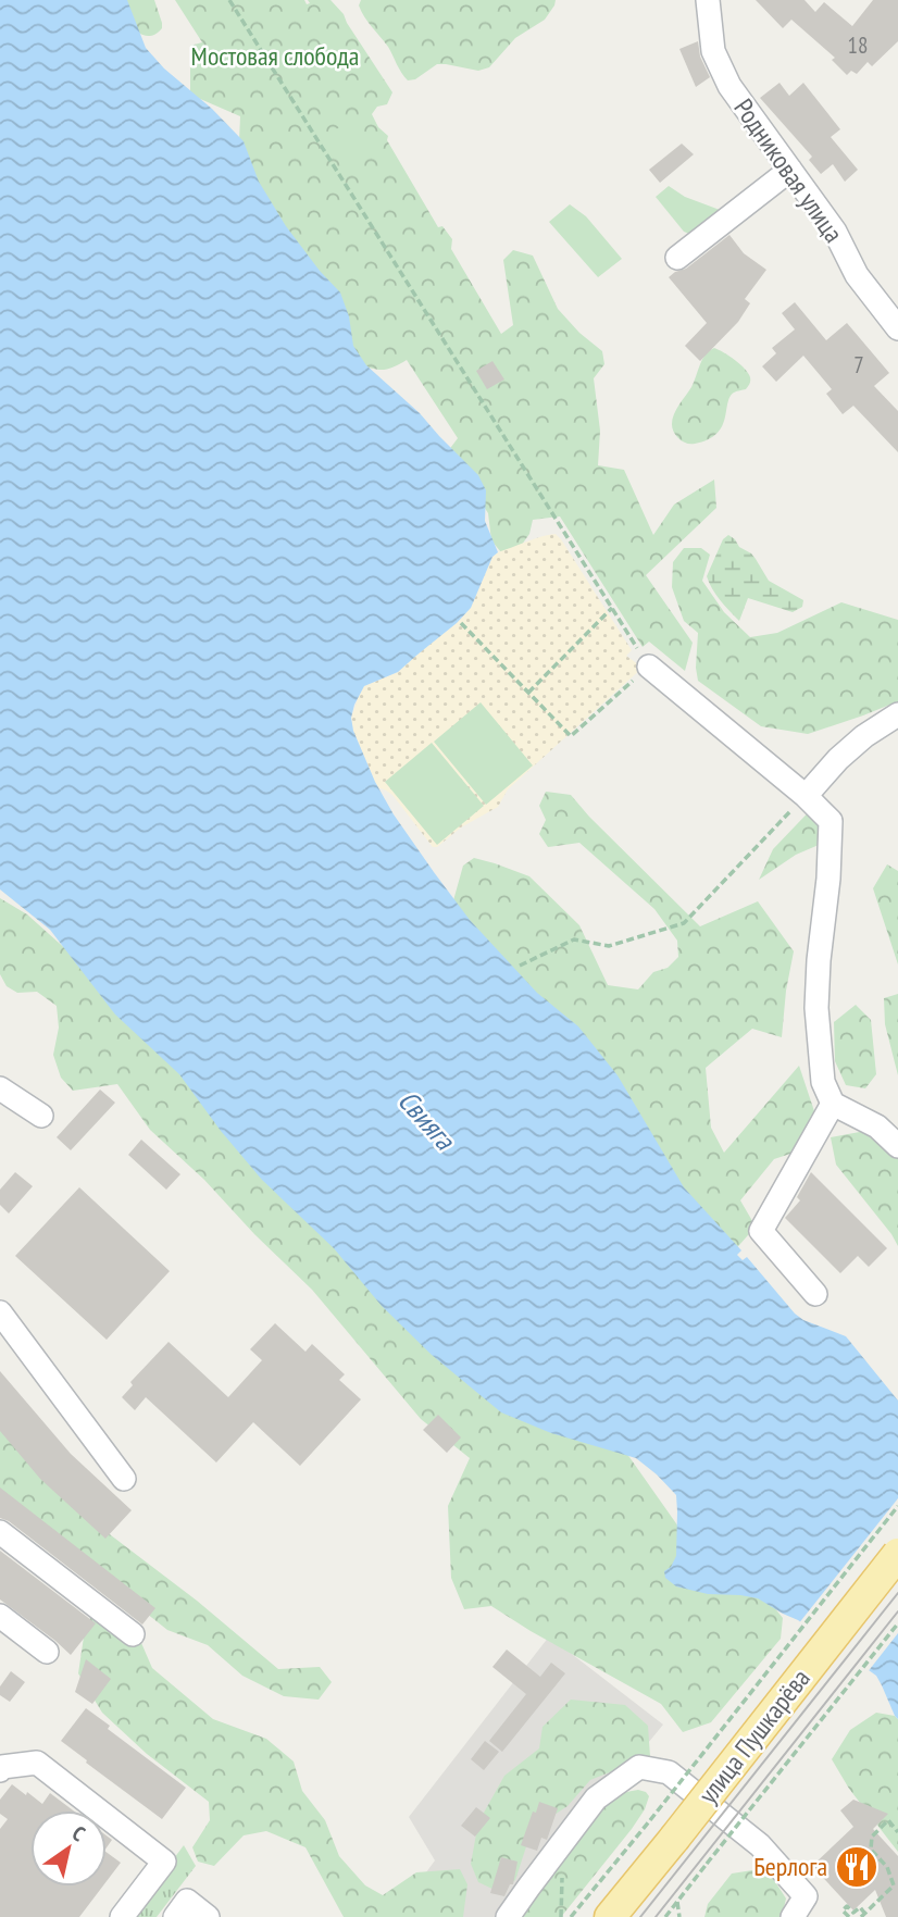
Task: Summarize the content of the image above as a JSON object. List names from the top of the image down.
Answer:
{
  "streets": {
    "main road": ["улица Пушкарёва"],
    "street": ["Родниковая улица"]
  },
  "water": ["Свияга"],
  "parks": ["Мостовая слобода"],
  "places": {
    "restaurant": ["Берлога"]
  },
  "house_numbers": ["18", "7"],
  "north": "top right"
}
